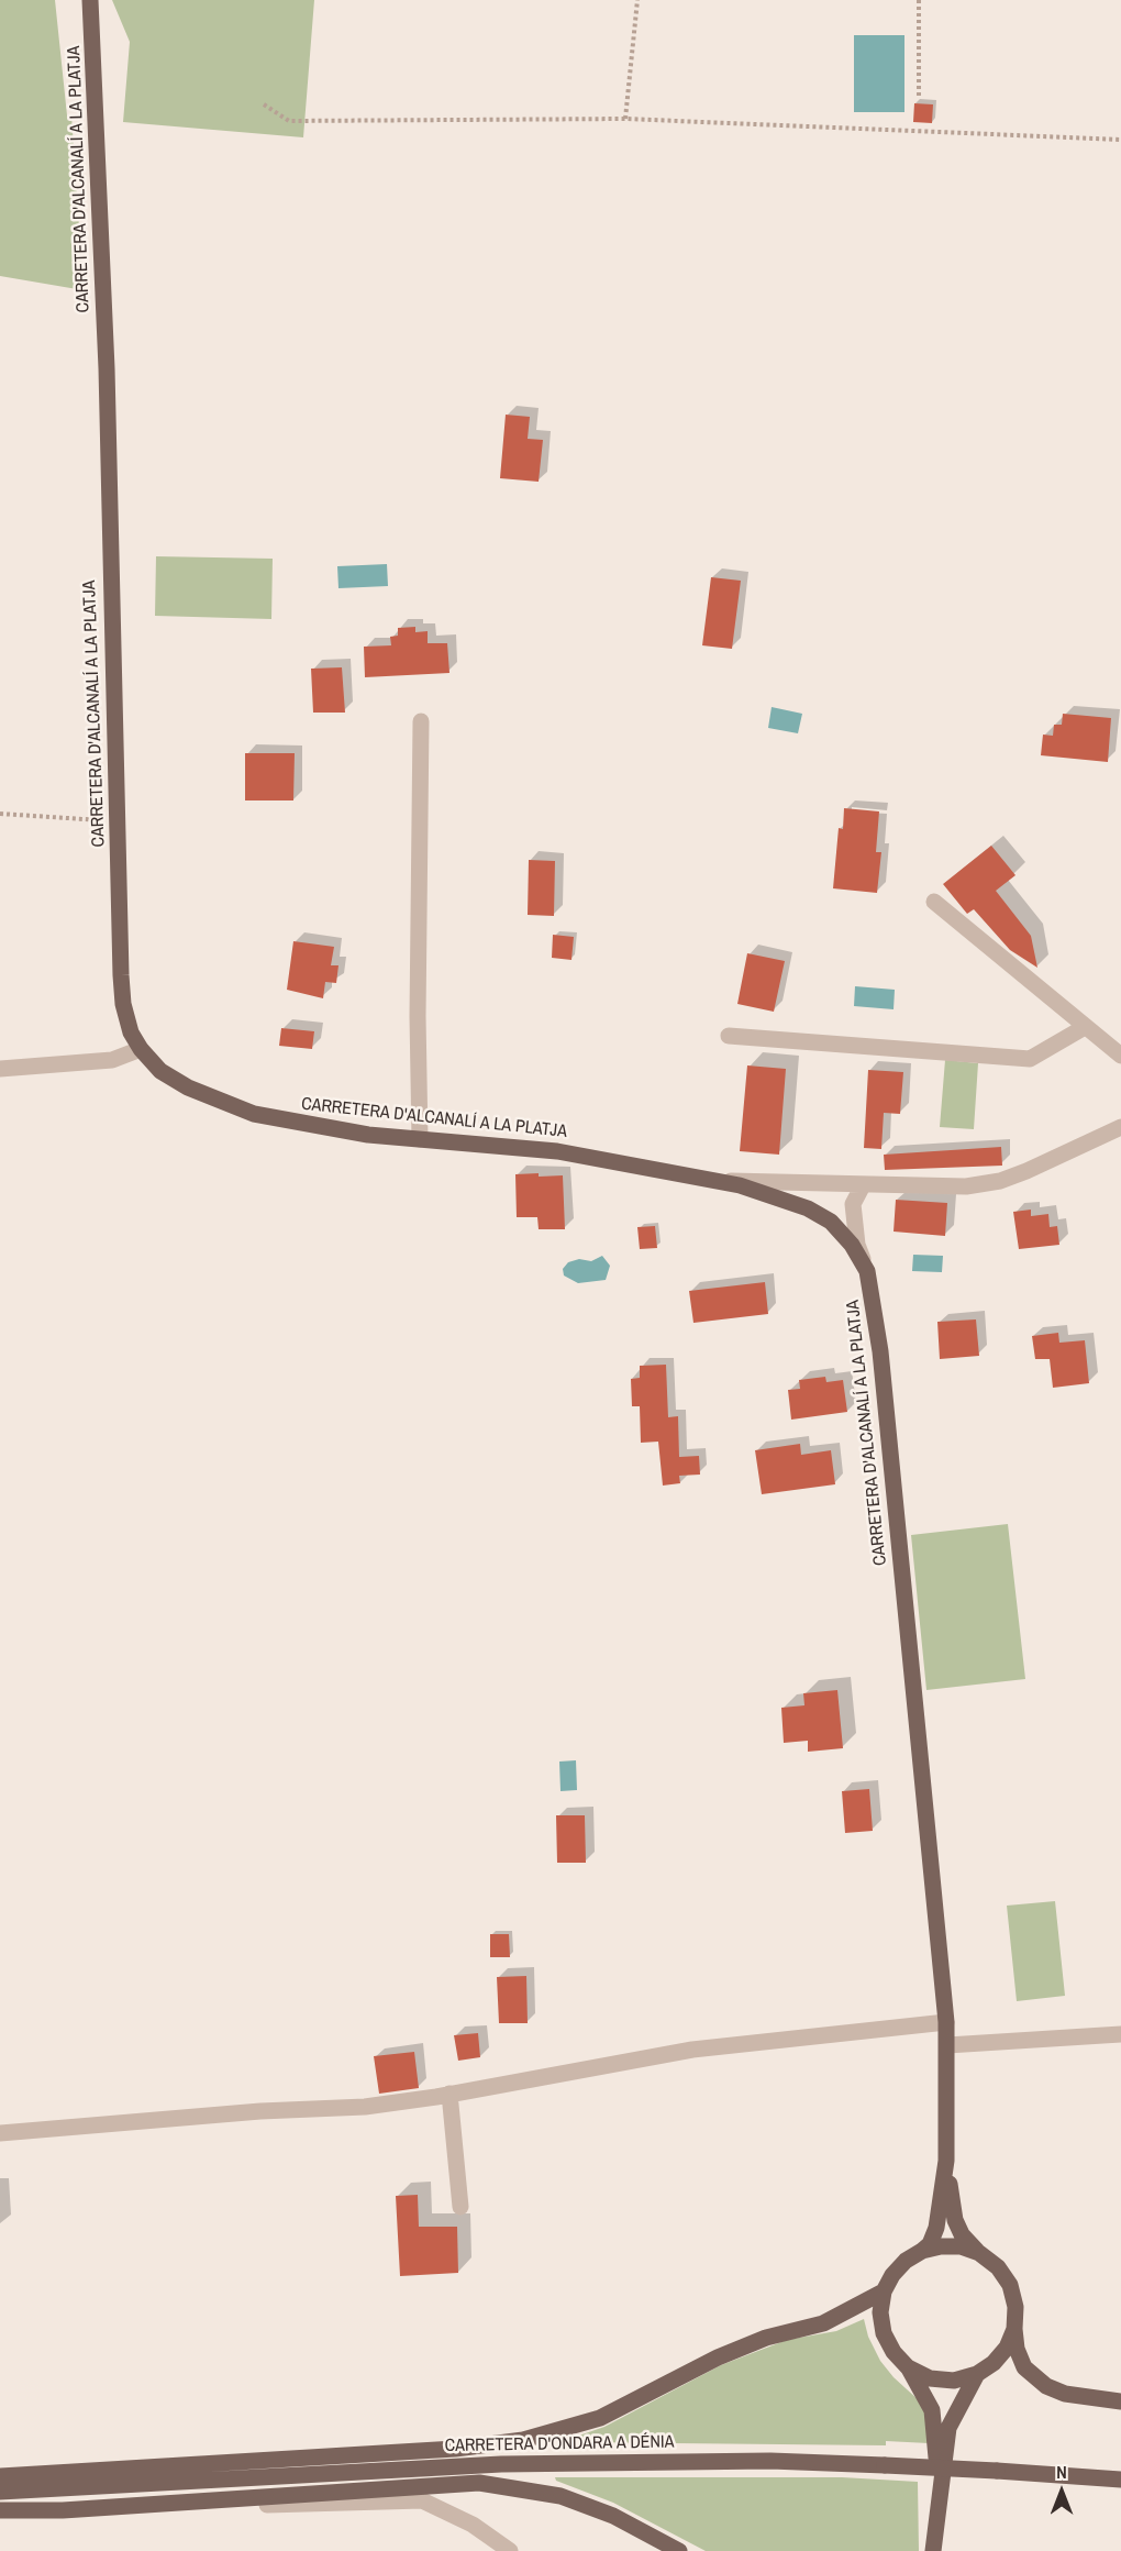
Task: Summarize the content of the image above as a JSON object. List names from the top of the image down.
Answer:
{
  "streets": {
    "main road": ["CARRETERA D'ALCANALÍ A LA PLATJA", "CARRETERA D'ONDARA A DÉNIA"]
  },
  "north": "top"
}
